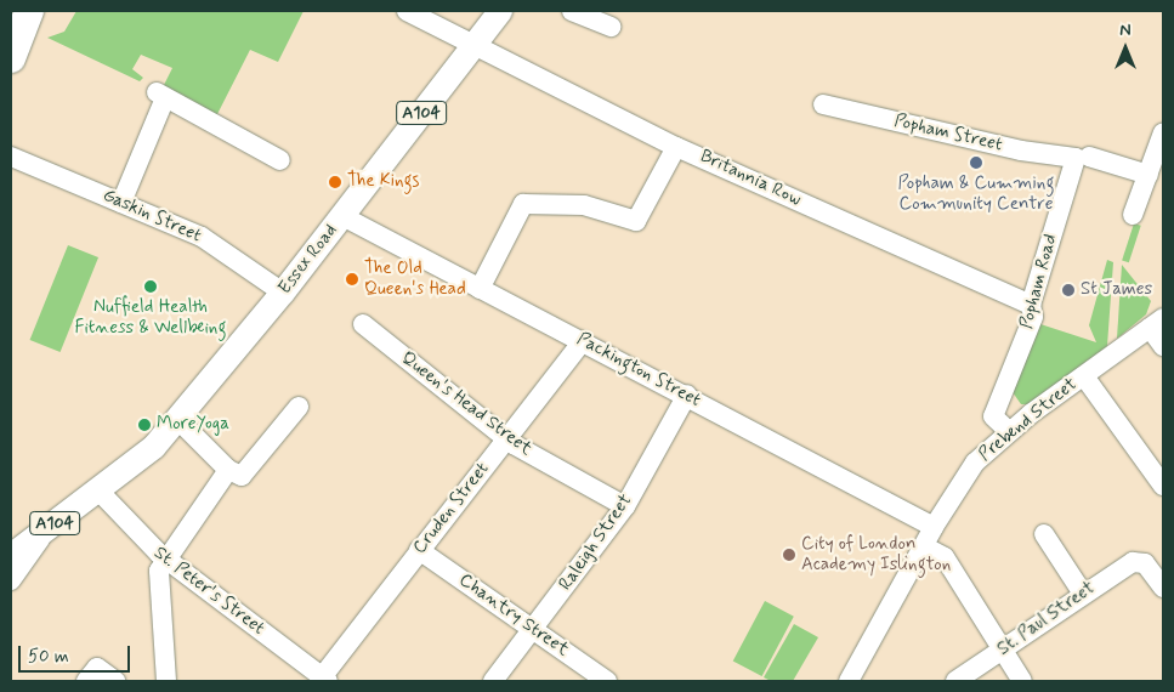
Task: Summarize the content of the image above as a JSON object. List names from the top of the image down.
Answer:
{
  "streets": {
    "main road": ["A104", "Essex Road"],
    "street": [
      "Popham Street",
      "Britannia Row",
      "Gaskin Street",
      "Popham Road",
      "Packington Street",
      "Queen's Head Street",
      "Prebend Street",
      "Cruden Street",
      "Raleigh Street",
      "St. Peter's Street",
      "Chantry Street",
      "St. Paul Street"
    ]
  },
  "crossings": [
    ["A104", "Essex Road"],
    ["A104", "St. Peter's Street"],
    ["Popham Street", "Popham Road"],
    ["Britannia Row", "Essex Road"],
    ["Britannia Row", "Popham Road"],
    ["Gaskin Street", "Essex Road"],
    ["Essex Road", "Packington Street"],
    ["Essex Road", "St. Peter's Street"],
    ["Popham Road", "Prebend Street"],
    ["Packington Street", "Prebend Street"],
    ["Packington Street", "Cruden Street"],
    ["Packington Street", "Raleigh Street"],
    ["Queen's Head Street", "Cruden Street"],
    ["Queen's Head Street", "Raleigh Street"],
    ["Cruden Street", "St. Peter's Street"],
    ["Cruden Street", "Chantry Street"],
    ["Raleigh Street", "Chantry Street"]
  ],
  "places": [
    "Popham & Cumming Community Centre",
    "The Kings",
    "The Old Queen's Head",
    "Nuffield Health Fitness & Wellbeing",
    "St James",
    "MoreYoga",
    "City of London Academy Islington"
  ],
  "scale_bar": "50 m",
  "north": "top"
}
